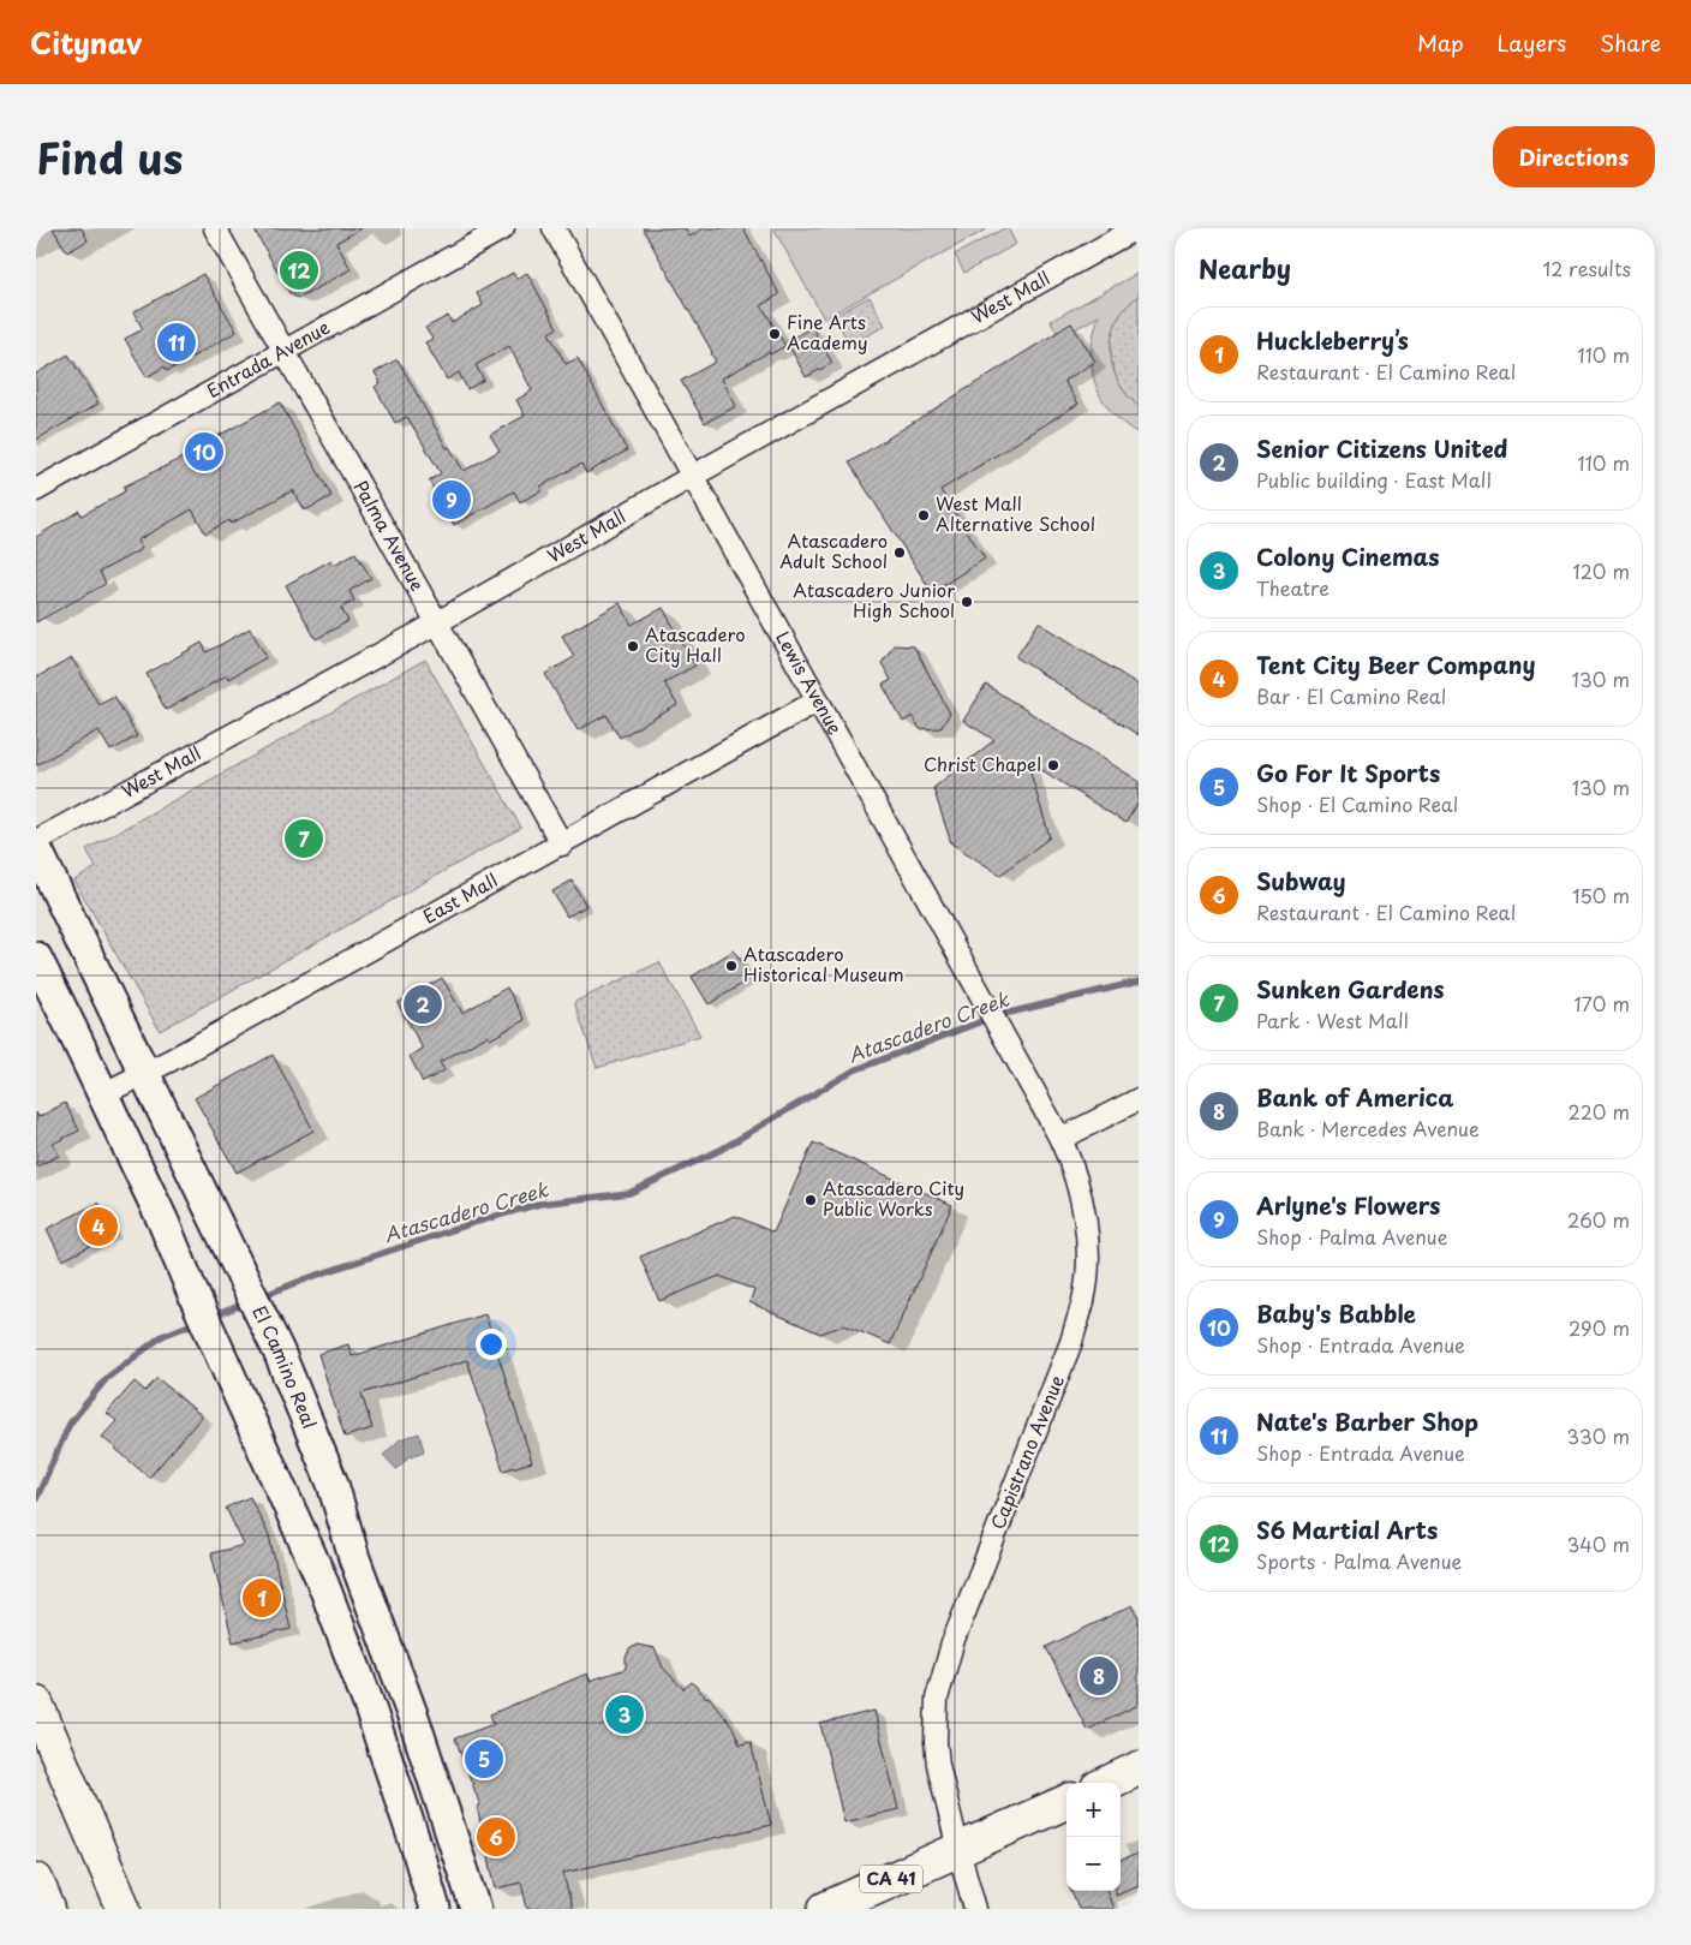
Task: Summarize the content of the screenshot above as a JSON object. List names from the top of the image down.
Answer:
{
  "streets": {
    "main road": ["El Camino Real", "CA 41"],
    "street": [
      "West Mall",
      "Entrada Avenue",
      "Palma Avenue",
      "Lewis Avenue",
      "East Mall",
      "Capistrano Avenue"
    ]
  },
  "crossings": [
    ["West Mall", "Palma Avenue"],
    ["West Mall", "Lewis Avenue"],
    ["Entrada Avenue", "Palma Avenue"],
    ["Palma Avenue", "East Mall"],
    ["Lewis Avenue", "East Mall"],
    ["Lewis Avenue", "Capistrano Avenue"],
    ["East Mall", "El Camino Real"],
    ["Capistrano Avenue", "CA 41"]
  ],
  "water": ["Atascadero Creek"],
  "places": [
    "Fine Arts Academy",
    "West Mall Alternative School",
    "Atascadero Adult School",
    "Atascadero Junior High School",
    "Atascadero City Hall",
    "Christ Chapel",
    "Atascadero Historical Museum",
    "Atascadero City Public Works"
  ],
  "page": {
    "header": "Citynav",
    "nav": ["Map", "Layers", "Share"],
    "title": "Find us",
    "buttons": "Directions",
    "heading": ["Nearby", "12 results"],
    "pins": [
      "12",
      "11",
      "10",
      "9",
      "7",
      "2",
      "4",
      "1",
      "8",
      "3",
      "5",
      "6"
    ],
    "list": [
      {
        "mark": "1",
        "name": "Huckleberry’s",
        "note": "Restaurant · El Camino Real",
        "value": "110 m"
      },
      {
        "mark": "2",
        "name": "Senior Citizens United",
        "note": "Public building · East Mall",
        "value": "110 m"
      },
      {
        "mark": "3",
        "name": "Colony Cinemas",
        "note": "Theatre",
        "value": "120 m"
      },
      {
        "mark": "4",
        "name": "Tent City Beer Company",
        "note": "Bar · El Camino Real",
        "value": "130 m"
      },
      {
        "mark": "5",
        "name": "Go For It Sports",
        "note": "Shop · El Camino Real",
        "value": "130 m"
      },
      {
        "mark": "6",
        "name": "Subway",
        "note": "Restaurant · El Camino Real",
        "value": "150 m"
      },
      {
        "mark": "7",
        "name": "Sunken Gardens",
        "note": "Park · West Mall",
        "value": "170 m"
      },
      {
        "mark": "8",
        "name": "Bank of America",
        "note": "Bank · Mercedes Avenue",
        "value": "220 m"
      },
      {
        "mark": "9",
        "name": "Arlyne's Flowers",
        "note": "Shop · Palma Avenue",
        "value": "260 m"
      },
      {
        "mark": "10",
        "name": "Baby's Babble",
        "note": "Shop · Entrada Avenue",
        "value": "290 m"
      },
      {
        "mark": "11",
        "name": "Nate's Barber Shop",
        "note": "Shop · Entrada Avenue",
        "value": "330 m"
      },
      {
        "mark": "12",
        "name": "S6 Martial Arts",
        "note": "Sports · Palma Avenue",
        "value": "340 m"
      }
    ],
    "map_buttons": ["+", "−"]
  }
}
